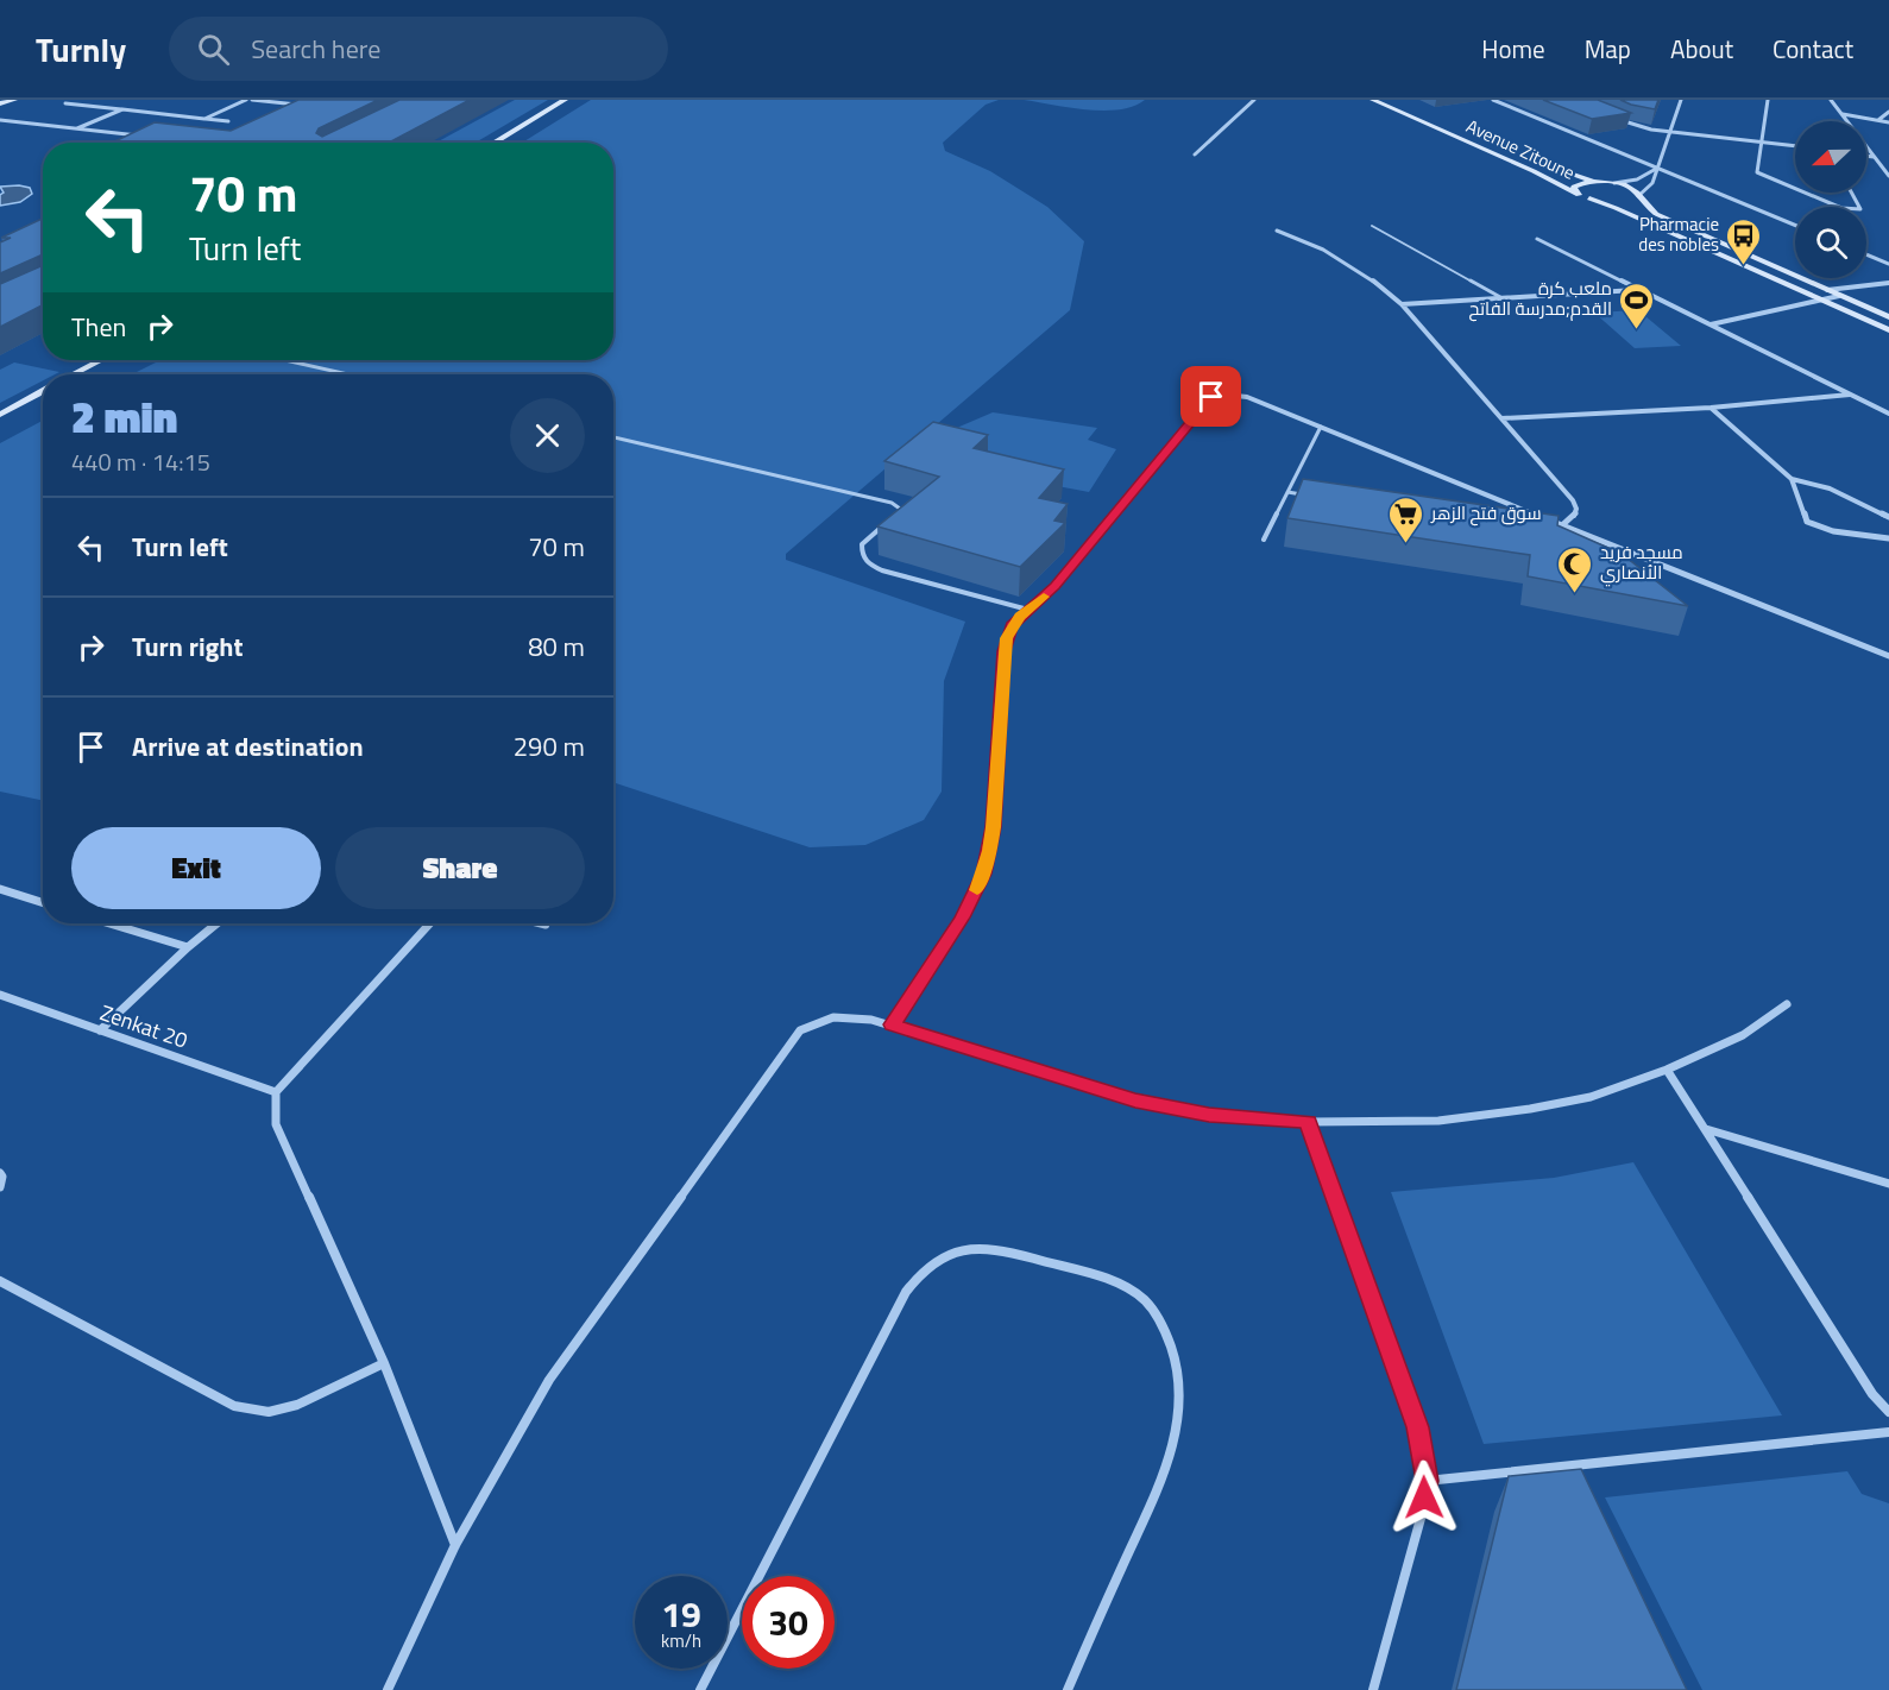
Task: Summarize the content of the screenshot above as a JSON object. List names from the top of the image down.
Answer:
{
  "streets": {
    "main road": ["Avenue Zitoune"],
    "street": ["Zenkat 20"]
  },
  "places": {
    "bus stop": ["Pharmacie des nobles"],
    "sports": ["ملعب كرة القدم;مدرسة الفاتح"],
    "supermarket": ["سوق فتح الزهر"],
    "mosque": ["مسجد فريد الأنصاري"]
  },
  "north": "left",
  "page": {
    "header": "Turnly",
    "search": "Search here",
    "nav": [
      "Home",
      "Map",
      "About",
      "Contact"
    ],
    "turn": ["70 m", "Turn left"],
    "then": "Then",
    "heading": ["2 min", "440 m · 14:15"],
    "list": [
      {
        "name": "Turn left",
        "value": "70 m"
      },
      {
        "name": "Turn right",
        "value": "80 m"
      },
      {
        "name": "Arrive at destination",
        "value": "290 m"
      }
    ],
    "buttons": ["Exit", "Share"],
    "speed": "19 km/h",
    "limit": "30"
  }
}
